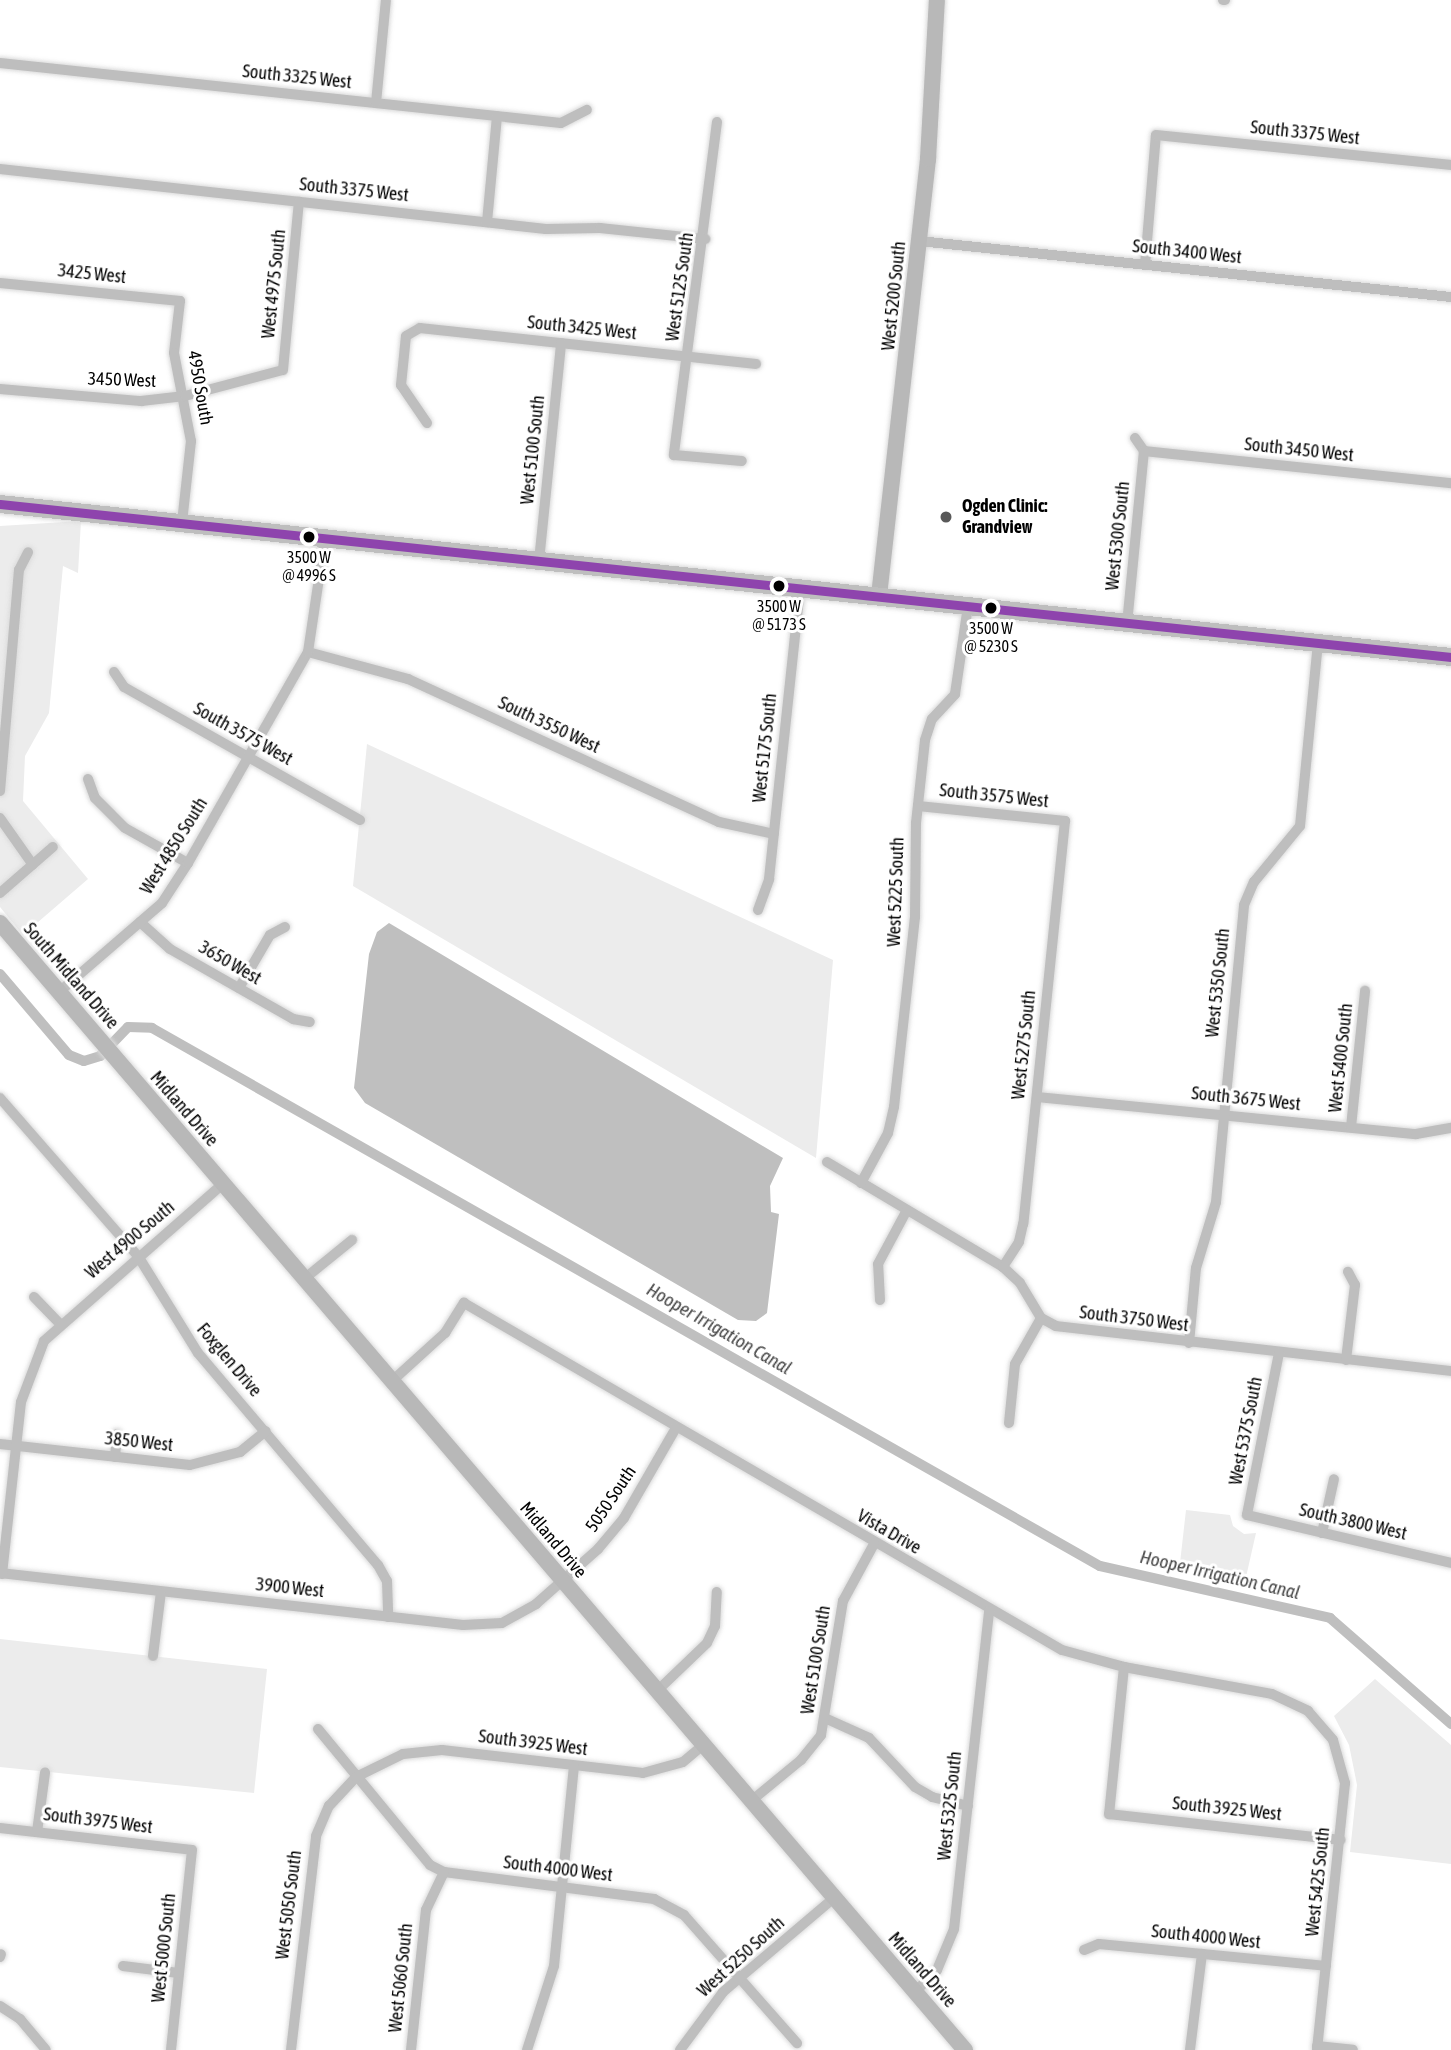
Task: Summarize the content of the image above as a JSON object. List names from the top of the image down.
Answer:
{
  "streets": {
    "street": [
      "South 3325 West",
      "South 3375 West",
      "South 3400 West",
      "3425 West",
      "West 4975 South",
      "West 5125 South",
      "West 5200 South",
      "South 3425 West",
      "3450 West",
      "4950 South",
      "West 5100 South",
      "South 3450 West",
      "West 5300 South",
      "South 3550 West",
      "South 3575 West",
      "West 5175 South",
      "West 4850 South",
      "West 5225 South",
      "3650 West",
      "South Midland Drive",
      "West 5350 South",
      "West 5275 South",
      "West 5400 South",
      "South 3675 West",
      "Midland Drive",
      "West 4900 South",
      "South 3750 West",
      "Foxglen Drive",
      "West 5375 South",
      "3850 West",
      "5050 South",
      "South 3800 West",
      "Vista Drive",
      "3900 West",
      "South 3925 West",
      "West 5325 South",
      "South 3975 West",
      "South 4000 West",
      "West 5425 South",
      "West 5050 South",
      "West 5000 South",
      "West 5250 South",
      "West 5060 South"
    ]
  },
  "crossings": [
    ["South 3375 West", "South 3400 West"],
    ["South 3375 West", "West 4975 South"],
    ["South 3375 West", "West 5125 South"],
    ["South 3400 West", "West 5200 South"],
    ["3425 West", "4950 South"],
    ["West 4975 South", "3450 West"],
    ["West 5125 South", "South 3425 West"],
    ["South 3425 West", "West 5100 South"],
    ["3450 West", "4950 South"],
    ["West 5100 South", "Midland Drive"],
    ["West 5100 South", "Vista Drive"],
    ["South 3450 West", "West 5300 South"],
    ["South 3550 West", "West 5175 South"],
    ["South 3550 West", "West 4850 South"],
    ["South 3575 West", "West 4850 South"],
    ["South 3575 West", "West 5225 South"],
    ["South 3575 West", "West 5275 South"],
    ["West 4850 South", "3650 West"],
    ["West 4850 South", "South Midland Drive"],
    ["South Midland Drive", "Midland Drive"],
    ["West 5350 South", "South 3675 West"],
    ["West 5350 South", "South 3750 West"],
    ["West 5275 South", "South 3675 West"],
    ["West 5400 South", "South 3675 West"],
    ["Midland Drive", "West 4900 South"],
    ["Midland Drive", "5050 South"],
    ["Midland Drive", "Vista Drive"],
    ["Midland Drive", "3900 West"],
    ["Midland Drive", "South 3925 West"],
    ["Midland Drive", "West 5325 South"],
    ["Midland Drive", "West 5250 South"],
    ["West 4900 South", "Foxglen Drive"],
    ["West 4900 South", "3850 West"],
    ["West 4900 South", "3900 West"],
    ["South 3750 West", "West 5375 South"],
    ["Foxglen Drive", "3850 West"],
    ["Foxglen Drive", "3900 West"],
    ["West 5375 South", "South 3800 West"],
    ["5050 South", "Vista Drive"],
    ["5050 South", "3900 West"],
    ["Vista Drive", "South 3925 West"],
    ["Vista Drive", "West 5325 South"],
    ["Vista Drive", "West 5425 South"],
    ["South 3925 West", "West 5425 South"],
    ["South 3925 West", "West 5050 South"],
    ["South 3975 West", "West 5000 South"],
    ["South 4000 West", "West 5425 South"],
    ["South 4000 West", "West 5250 South"],
    ["South 4000 West", "West 5060 South"]
  ],
  "water": ["Hooper Irrigation Canal"],
  "places": [
    "Ogden Clinic: Grandview",
    "3500 W @ 4996 S",
    "3500 W @ 5173 S",
    "3500 W @ 5230 S"
  ]
}
